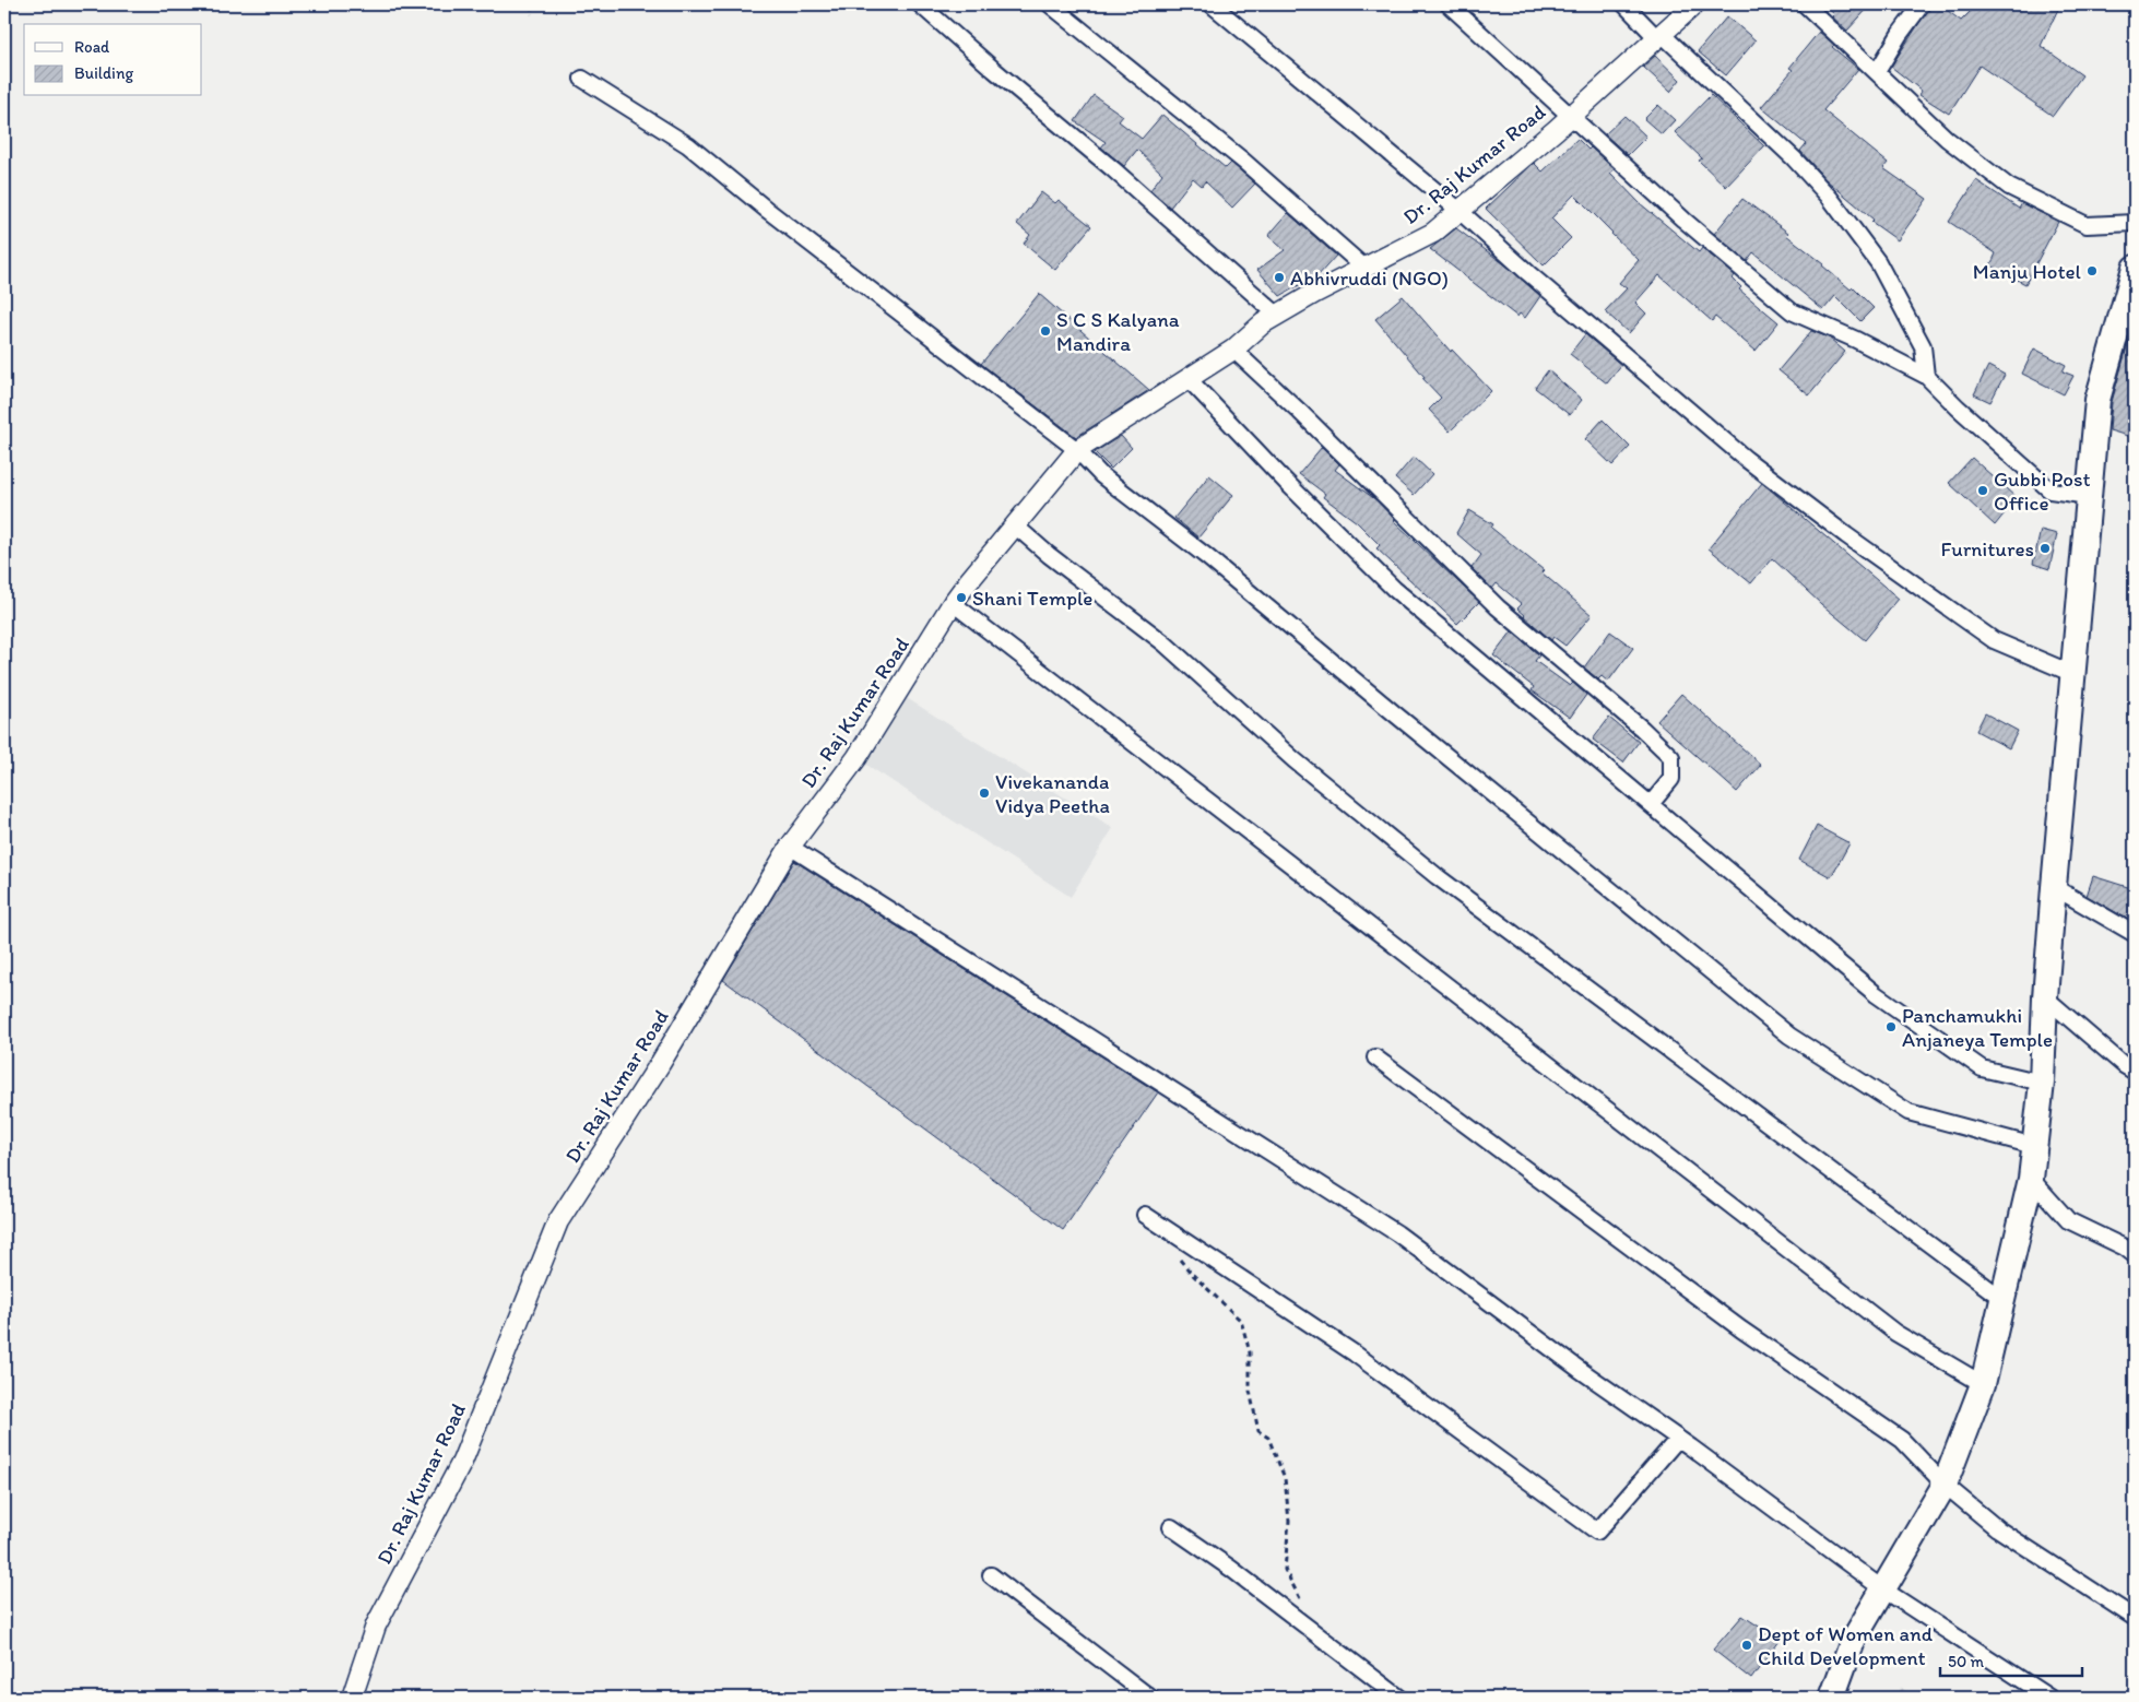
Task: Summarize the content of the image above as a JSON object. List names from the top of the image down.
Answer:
{
  "streets": {
    "street": ["Dr. Raj Kumar Road"]
  },
  "places": [
    "Manju Hotel",
    "Abhivruddi (NGO)",
    "S C S Kalyana Mandira",
    "Gubbi Post Office",
    "Furnitures",
    "Shani Temple",
    "Vivekananda Vidya Peetha",
    "Panchamukhi Anjaneya Temple",
    "Dept of Women and Child Development"
  ],
  "legend": ["Road", "Building"],
  "scale_bar": "50 m"
}
